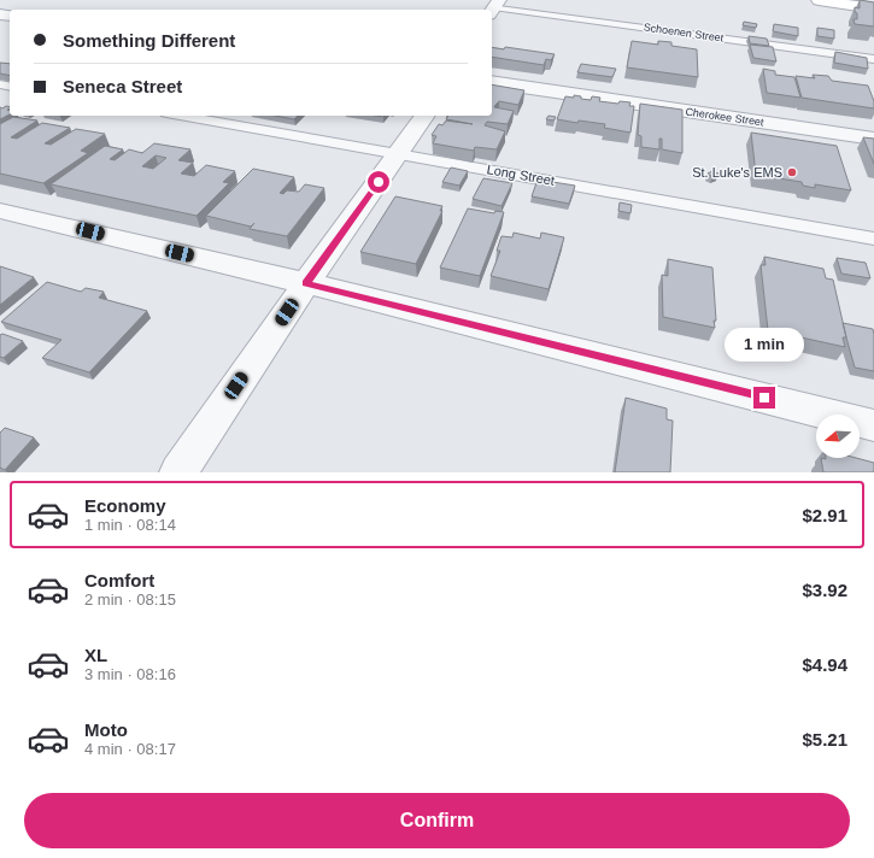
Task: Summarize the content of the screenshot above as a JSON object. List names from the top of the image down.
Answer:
{
  "streets": {
    "street": ["Cherokee Street"],
    "lane": ["Schoenen Street", "Long Street"]
  },
  "places": ["St. Luke's EMS"],
  "north": "left",
  "page": {
    "banner": ["Something Different", "Seneca Street"],
    "bubble": "1 min",
    "list": [
      {
        "name": "Economy",
        "note": "1 min · 08:14",
        "value": "$2.91"
      },
      {
        "name": "Comfort",
        "note": "2 min · 08:15",
        "value": "$3.92"
      },
      {
        "name": "XL",
        "note": "3 min · 08:16",
        "value": "$4.94"
      },
      {
        "name": "Moto",
        "note": "4 min · 08:17",
        "value": "$5.21"
      }
    ],
    "buttons": "Confirm"
  }
}
